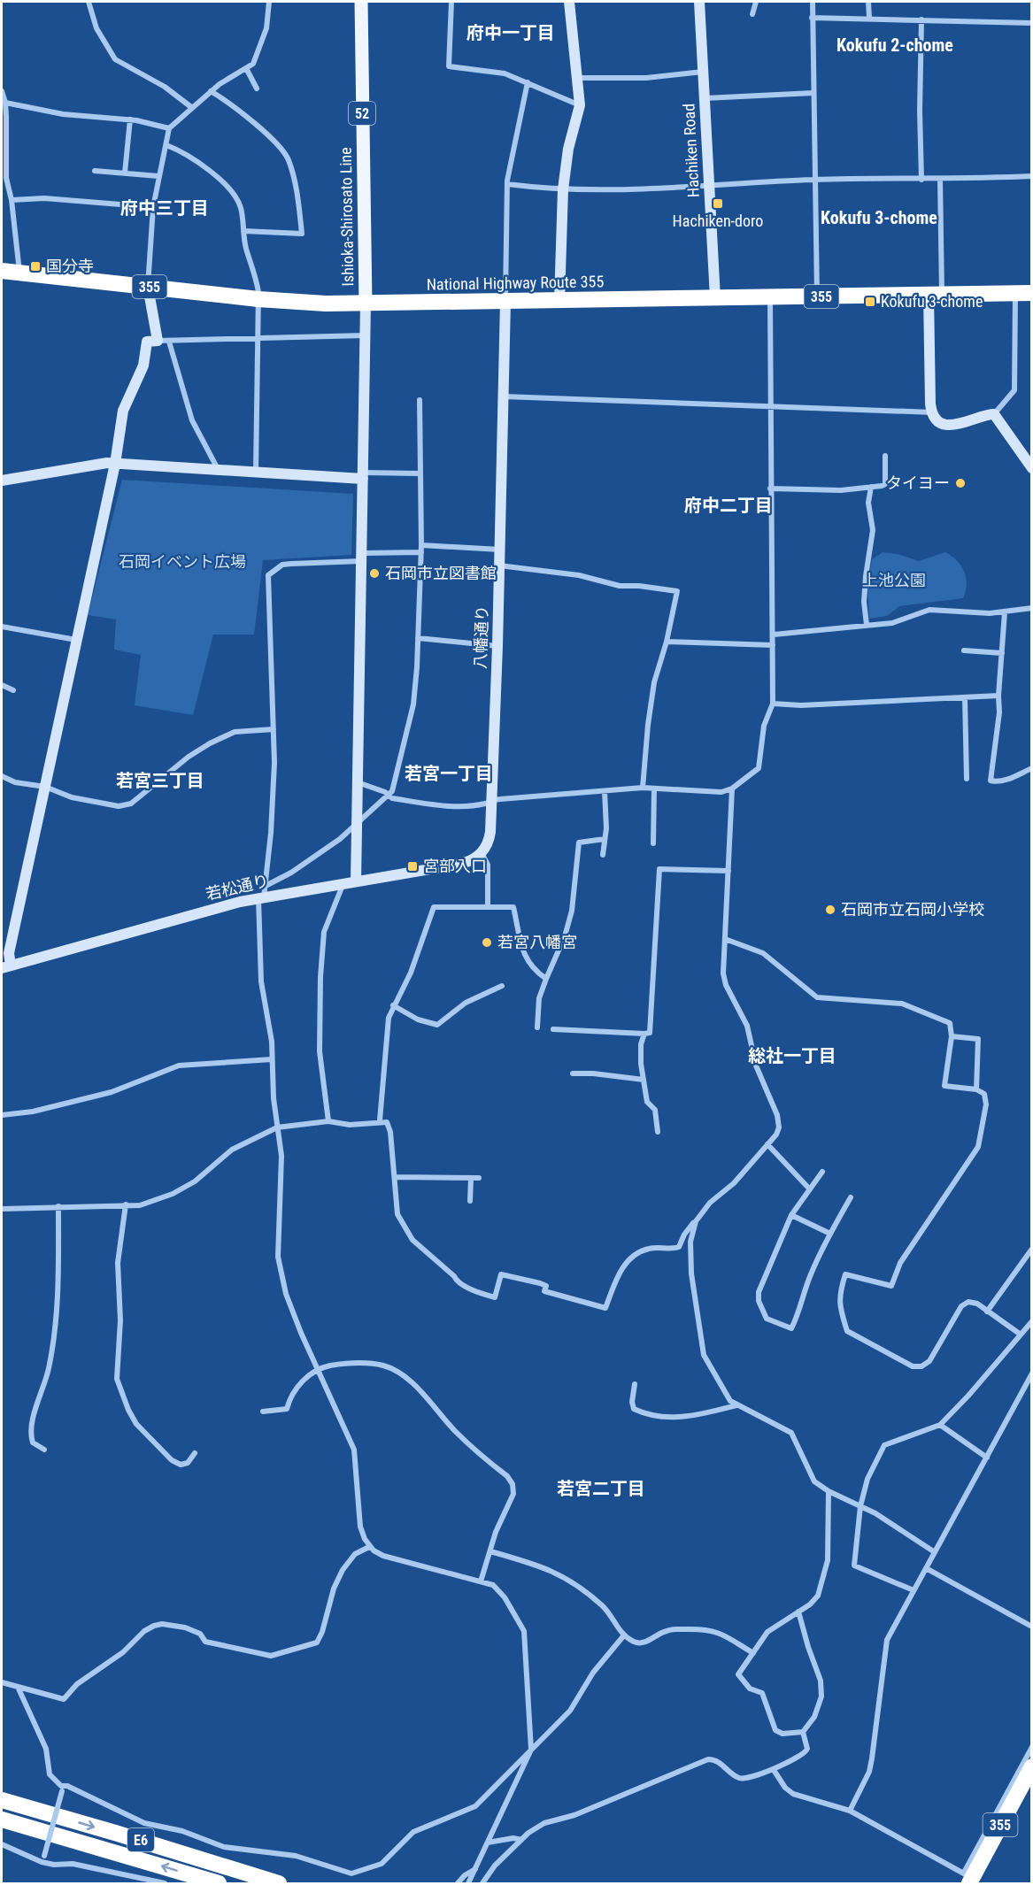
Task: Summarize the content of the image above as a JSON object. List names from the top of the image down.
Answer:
{
  "streets": {
    "highway": ["National Highway Route 355", "355", "E6"],
    "main road": ["52", "Ishioka-Shirosato Line"],
    "street": ["Hachiken Road", "八幡通り", "若松通り"]
  },
  "crossings": [
    ["Hachiken Road", "National Highway Route 355"],
    ["Ishioka-Shirosato Line", "National Highway Route 355"],
    ["National Highway Route 355", "八幡通り"],
    ["八幡通り", "若松通り"]
  ],
  "districts": [
    "府中一丁目",
    "Kokufu 2-chome",
    "府中三丁目",
    "Kokufu 3-chome",
    "府中二丁目",
    "若宮一丁目",
    "若宮三丁目",
    "総社一丁目",
    "若宮二丁目"
  ],
  "parks": ["石岡イベント広場", "上池公園"],
  "places": {
    "transit": [
      "Hachiken-doro",
      "国分寺",
      "Kokufu 3-chome",
      "宮部入口"
    ],
    "other": [
      "タイヨー",
      "石岡市立図書館",
      "石岡市立石岡小学校",
      "若宮八幡宮"
    ]
  }
}
